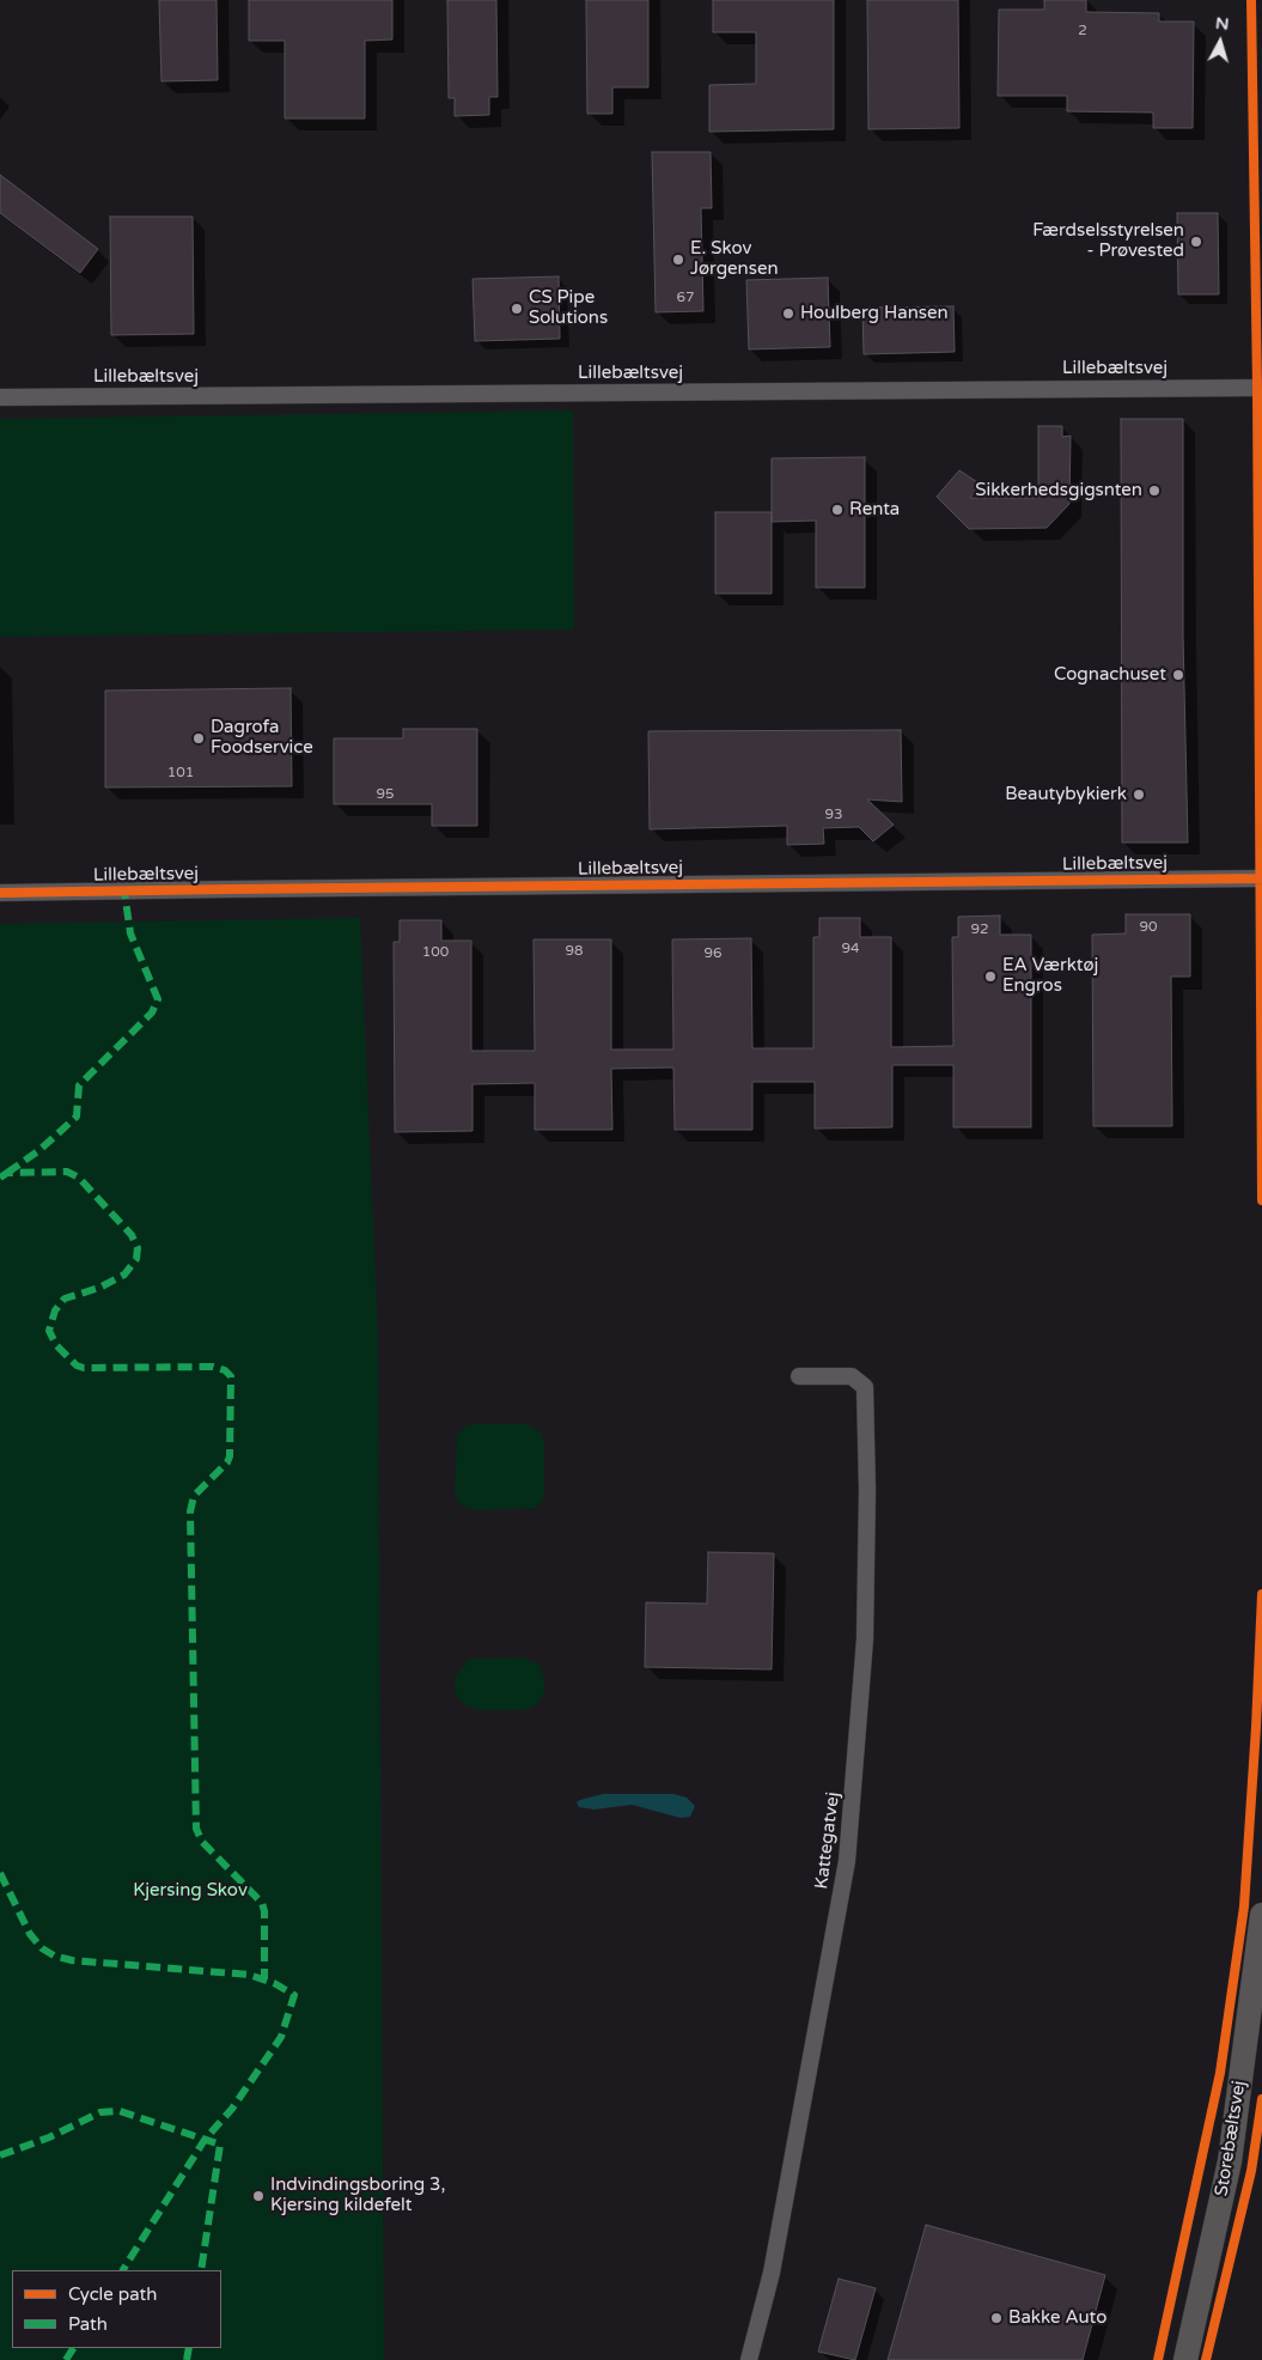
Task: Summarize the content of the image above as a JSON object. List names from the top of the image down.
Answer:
{
  "streets": {
    "street": ["Lillebæltsvej", "Kattegatvej", "Storebæltsvej"]
  },
  "parks": ["Kjersing Skov"],
  "places": [
    "Færdselsstyrelsen - Prøvested",
    "E. Skov Jørgensen",
    "CS Pipe Solutions",
    "Houlberg Hansen",
    "Sikkerhedsgigsnten",
    "Renta",
    "Cognachuset",
    "Dagrofa Foodservice",
    "Beautybykierk",
    "EA Værktøj Engros",
    "Indvindingsboring 3, Kjersing kildefelt",
    "Bakke Auto"
  ],
  "house_numbers": [
    "2",
    "67",
    "101",
    "95",
    "93",
    "90",
    "92",
    "94",
    "98",
    "100",
    "96"
  ],
  "legend": ["Cycle path", "Path"],
  "north": "top"
}
